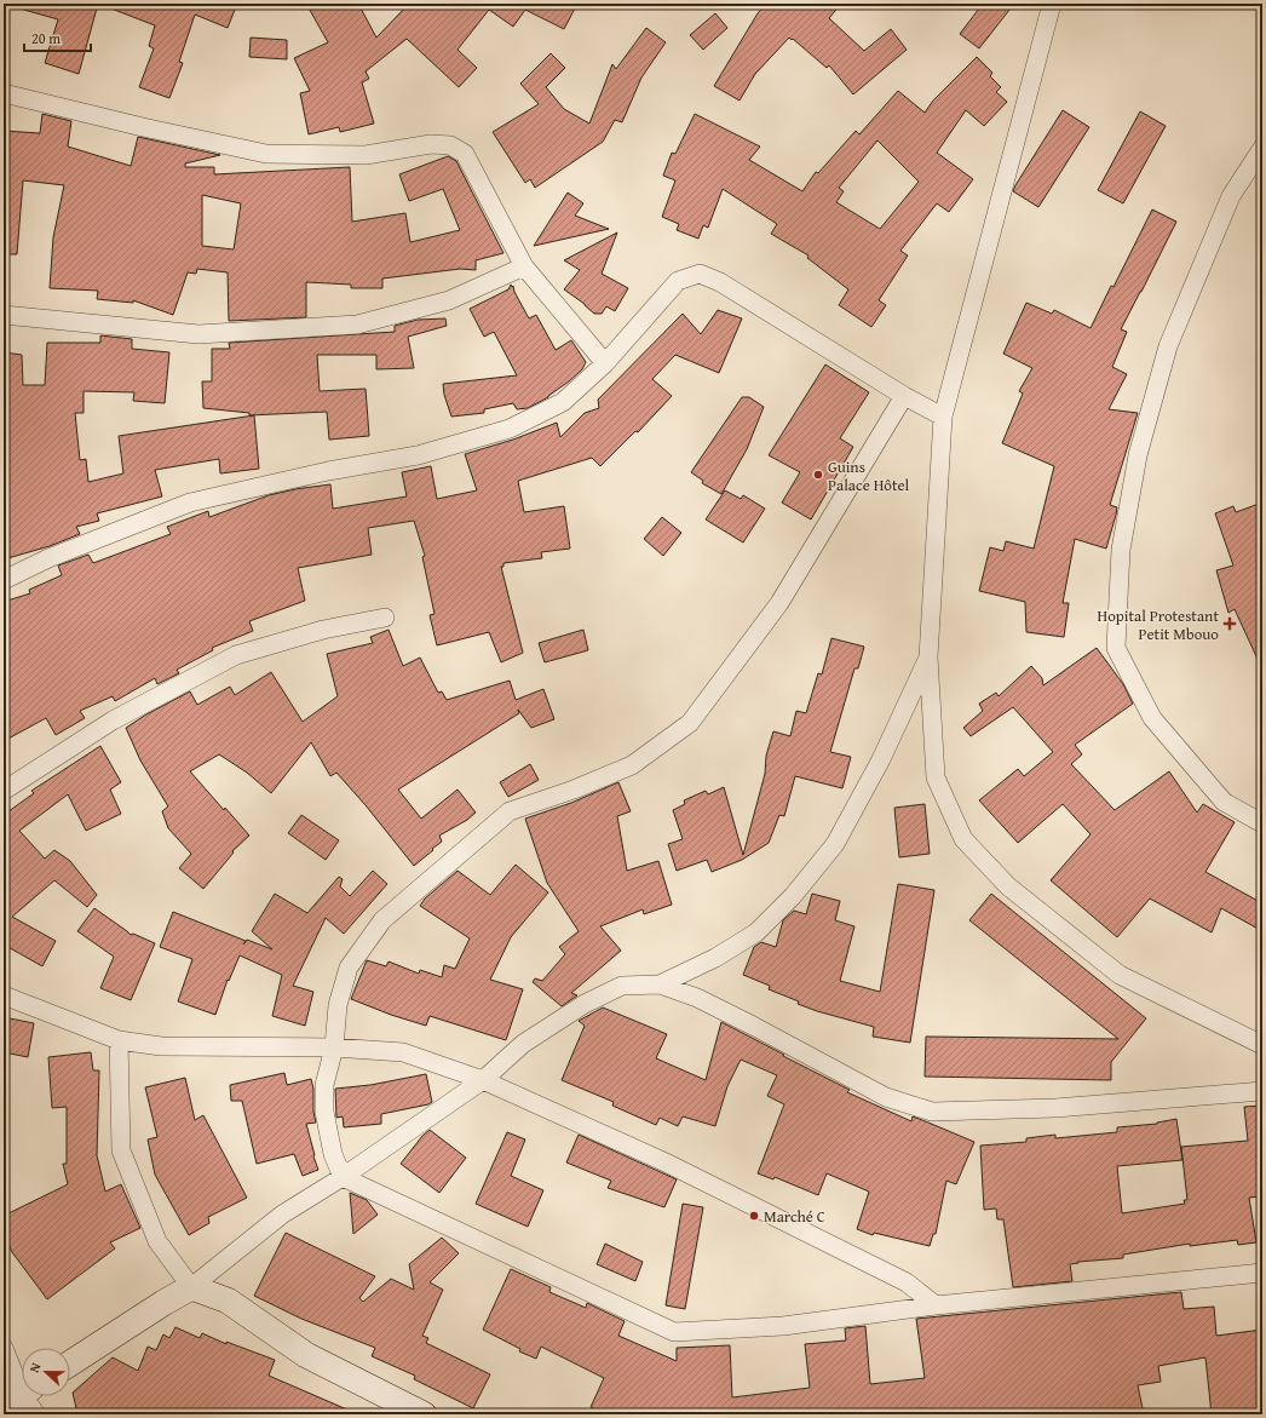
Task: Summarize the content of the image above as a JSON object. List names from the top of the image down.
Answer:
{
  "places": {
    "other": ["Guins Palace Hôtel", "Marché C"],
    "health": ["Hopital Protestant Petit Mbouo"]
  },
  "scale_bar": "20 m",
  "north": "left"
}
